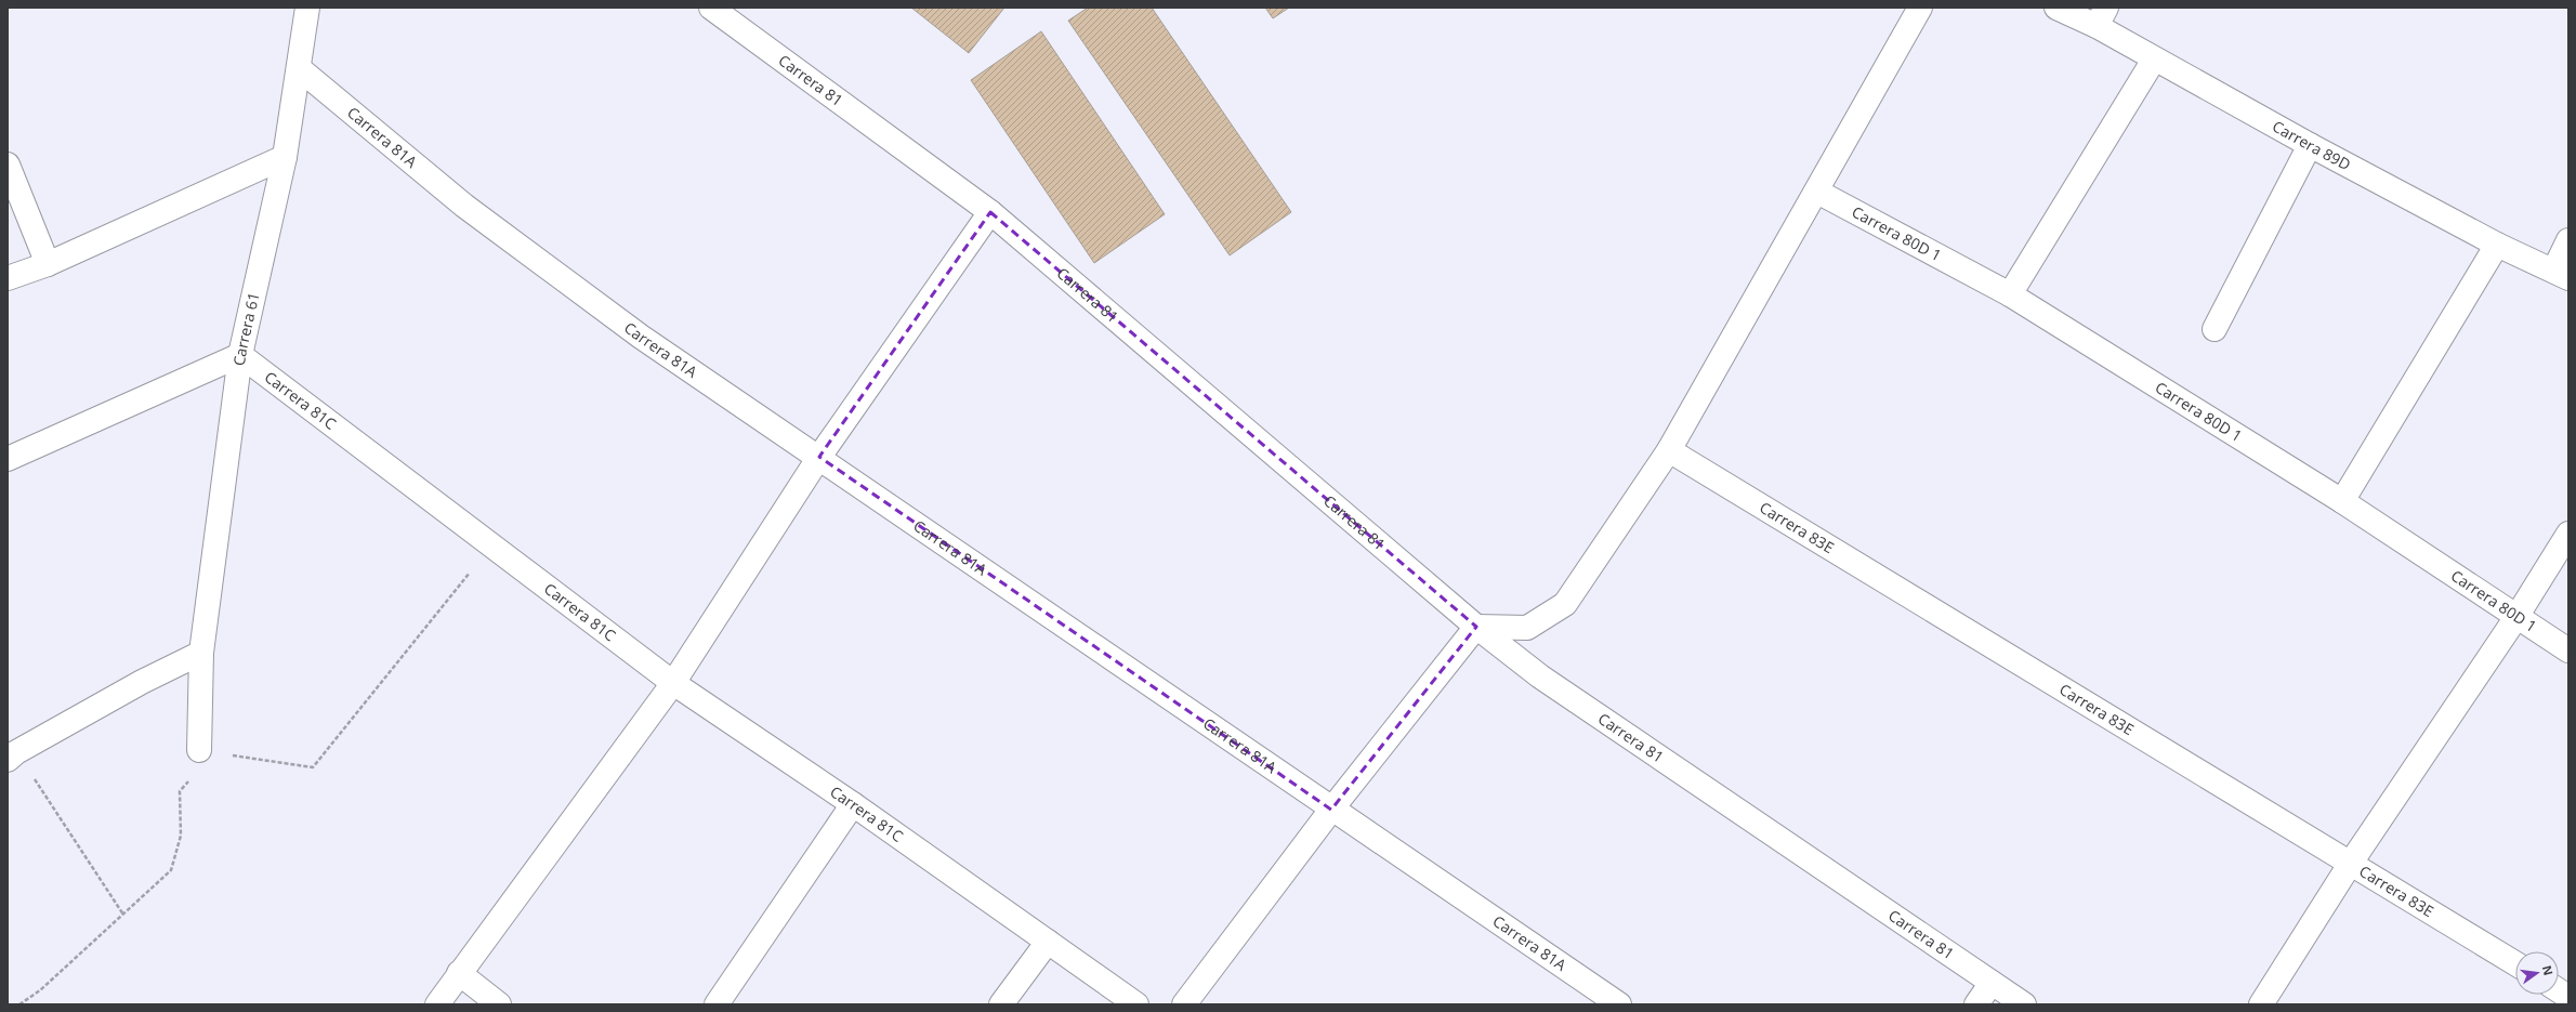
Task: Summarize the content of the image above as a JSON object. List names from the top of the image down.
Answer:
{
  "streets": {
    "street": [
      "Carrera 81",
      "Carrera 81A",
      "Carrera 89D",
      "Carrera 80D 1",
      "Carrera 61",
      "Carrera 81C",
      "Carrera 83E"
    ]
  },
  "crossings": [
    ["Carrera 81A", "Carrera 61"],
    ["Carrera 61", "Carrera 81C"]
  ],
  "north": "right"
}
